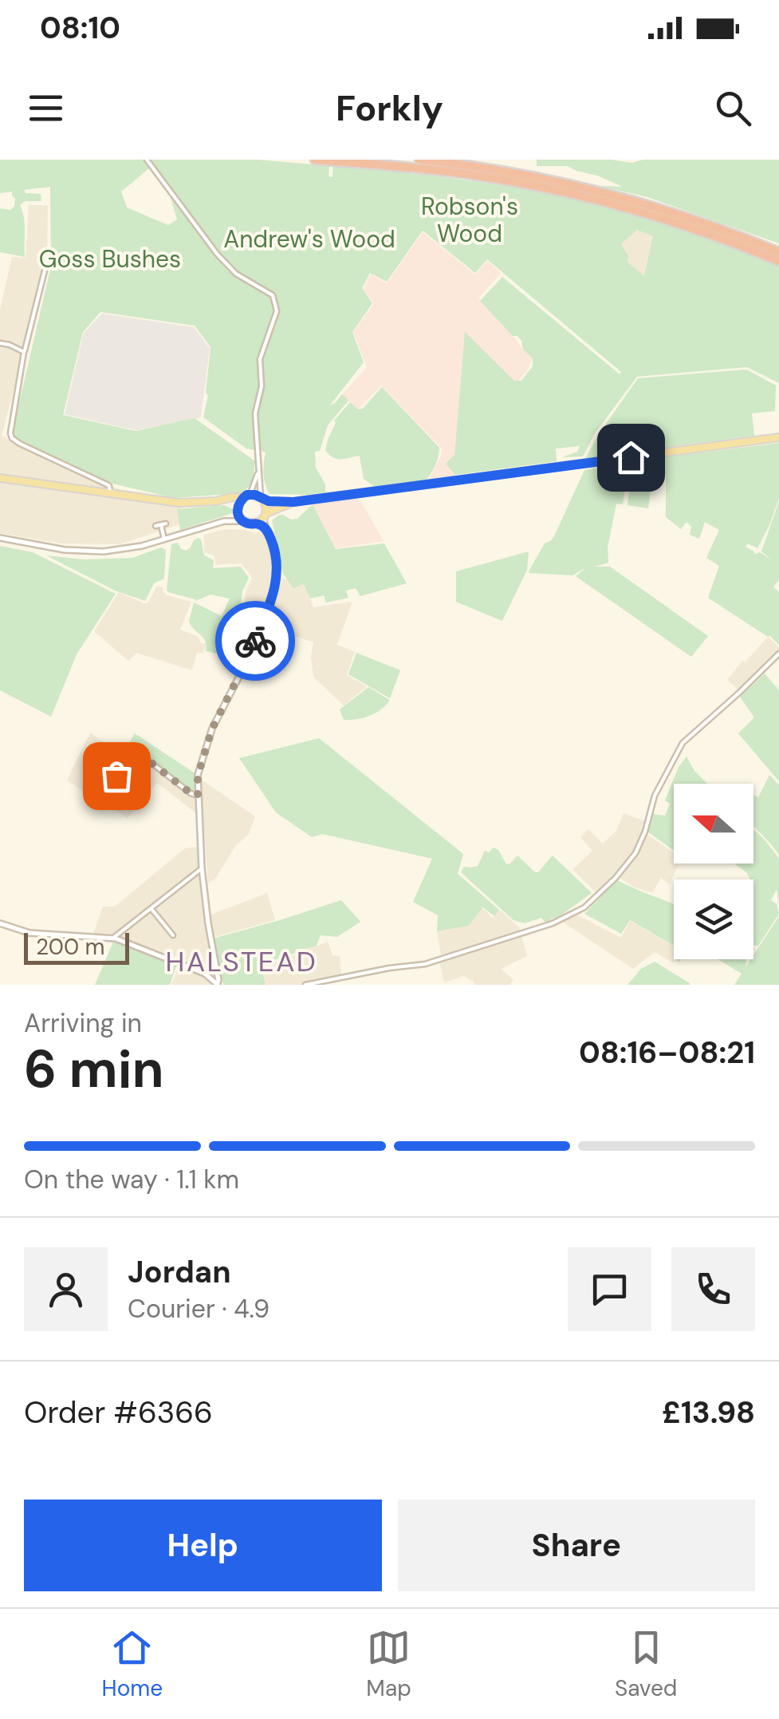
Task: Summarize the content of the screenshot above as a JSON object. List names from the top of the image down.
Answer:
{
  "districts": ["HALSTEAD"],
  "parks": ["Robson's Wood", "Andrew's Wood", "Goss Bushes"],
  "scale_bar": "200 m",
  "north": "left",
  "page": {
    "status": "08:10",
    "header": "Forkly",
    "scale": "200 m",
    "heading": ["6 min", "Arriving in", "08:16–08:21"],
    "panel": [
      "Jordan",
      "Courier · 4.9",
      "Order #6366",
      "£13.98"
    ],
    "bar": "On the way · 1.1 km",
    "buttons": ["Help", "Share"],
    "tabs": ["Home", "Map", "Saved"]
  }
}
